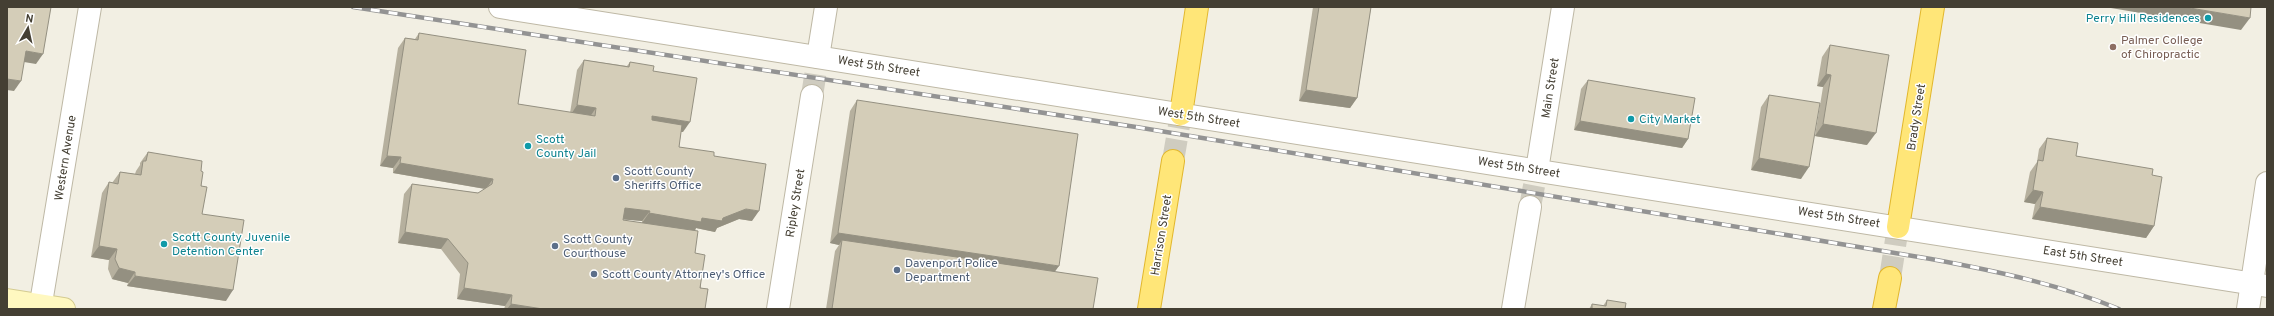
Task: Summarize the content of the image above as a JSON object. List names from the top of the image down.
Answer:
{
  "streets": {
    "highway": ["Brady Street", "Harrison Street"],
    "street": [
      "West 5th Street",
      "Main Street",
      "Western Avenue",
      "Ripley Street",
      "East 5th Street"
    ]
  },
  "crossings": [
    ["West 5th Street", "Main Street"],
    ["West 5th Street", "Brady Street"],
    ["West 5th Street", "East 5th Street"],
    ["Brady Street", "East 5th Street"]
  ],
  "places": [
    "Perry Hill Residences",
    "Palmer College of Chiropractic",
    "City Market",
    "Scott County Jail",
    "Scott County Sheriffs Office",
    "Scott County Juvenile Detention Center",
    "Scott County Courthouse",
    "Davenport Police Department",
    "Scott County Attorney's Office"
  ],
  "north": "top"
}
